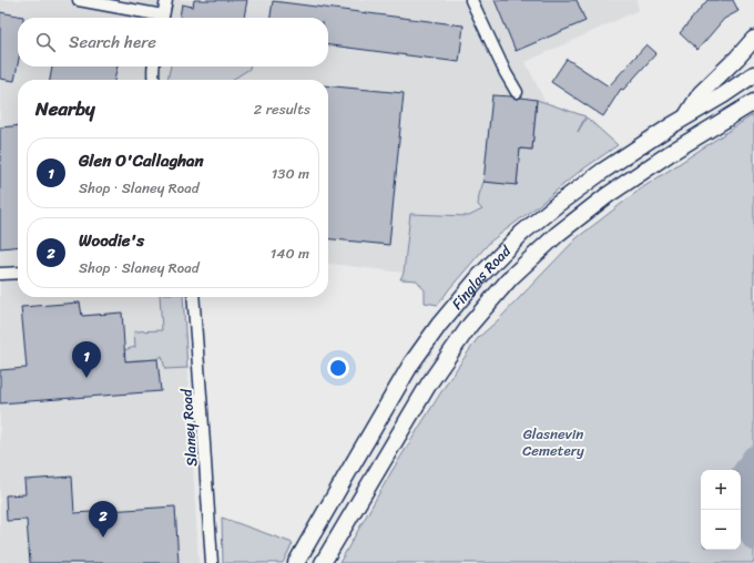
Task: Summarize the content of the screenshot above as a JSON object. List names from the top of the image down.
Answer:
{
  "streets": {
    "main road": ["Finglas Road"],
    "street": ["Slaney Road"]
  },
  "parks": ["Glasnevin Cemetery"],
  "page": {
    "search": "Search here",
    "heading": ["Nearby", "2 results"],
    "list": [
      {
        "mark": "1",
        "name": "Glen O'Callaghan",
        "note": "Shop · Slaney Road",
        "value": "130 m"
      },
      {
        "mark": "2",
        "name": "Woodie's",
        "note": "Shop · Slaney Road",
        "value": "140 m"
      }
    ],
    "pins": ["1", "2"],
    "map_buttons": ["+", "−"]
  }
}
